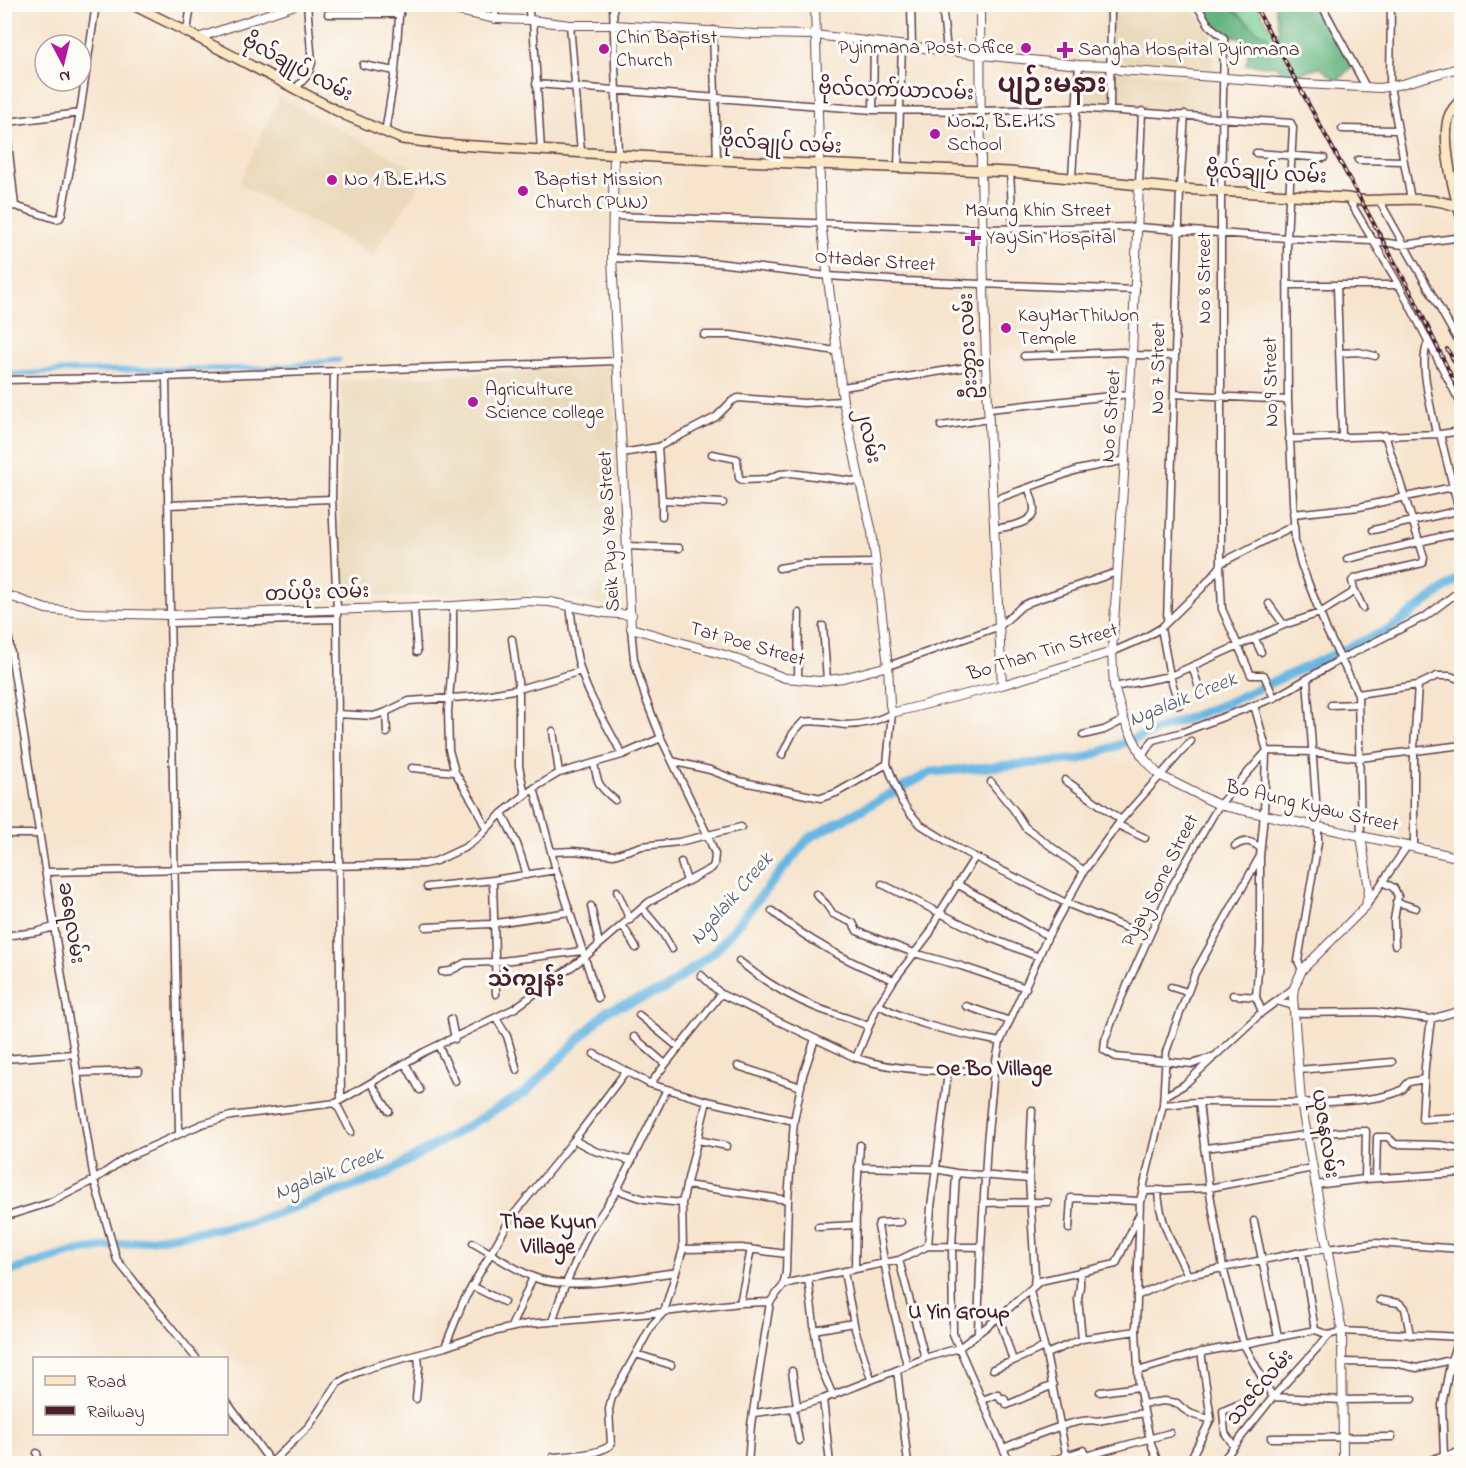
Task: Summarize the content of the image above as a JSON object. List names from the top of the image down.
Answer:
{
  "streets": {
    "main road": ["ဗိုလ်ချုပ် လမ်း"],
    "street": [
      "ဗိုလ်လက်ယာလမ်း",
      "Maung Khin Street",
      "Ottadar Street",
      "No 8 Street",
      "ဦးဘွား လမ်း",
      "No 7 Street",
      "No 9 Street",
      "No 6 Street",
      "၂လမ်း",
      "Seik Pyo Yae Street",
      "တပ်ပိုး လမ်း",
      "Tat Poe Street",
      "Bo Than Tin Street",
      "Bo Aung Kyaw Street",
      "Pyay Sone Street",
      "ခရေလမ်း",
      "ယုဇနလမ်း",
      "သဇင်လမ်း"
    ]
  },
  "crossings": [
    ["ဗိုလ်ချုပ် လမ်း", "No 8 Street"],
    ["ဗိုလ်ချုပ် လမ်း", "ဦးဘွား လမ်း"],
    ["ဗိုလ်ချုပ် လမ်း", "No 7 Street"],
    ["ဗိုလ်ချုပ် လမ်း", "No 9 Street"],
    ["ဗိုလ်ချုပ် လမ်း", "No 6 Street"],
    ["ဗိုလ်ချုပ် လမ်း", "၂လမ်း"],
    ["ဗိုလ်ချုပ် လမ်း", "Seik Pyo Yae Street"],
    ["ဗိုလ်လက်ယာလမ်း", "No 8 Street"],
    ["ဗိုလ်လက်ယာလမ်း", "ဦးဘွား လမ်း"],
    ["ဗိုလ်လက်ယာလမ်း", "No 7 Street"],
    ["ဗိုလ်လက်ယာလမ်း", "No 9 Street"],
    ["ဗိုလ်လက်ယာလမ်း", "No 6 Street"],
    ["ဗိုလ်လက်ယာလမ်း", "၂လမ်း"],
    ["Maung Khin Street", "No 8 Street"],
    ["Maung Khin Street", "ဦးဘွား လမ်း"],
    ["Maung Khin Street", "No 7 Street"],
    ["Maung Khin Street", "No 9 Street"],
    ["Maung Khin Street", "No 6 Street"],
    ["Maung Khin Street", "၂လမ်း"],
    ["Maung Khin Street", "Seik Pyo Yae Street"],
    ["Ottadar Street", "ဦးဘွား လမ်း"],
    ["Ottadar Street", "No 6 Street"],
    ["Ottadar Street", "၂လမ်း"],
    ["Ottadar Street", "Seik Pyo Yae Street"],
    ["No 8 Street", "Bo Than Tin Street"],
    ["ဦးဘွား လမ်း", "Bo Than Tin Street"],
    ["No 7 Street", "Bo Than Tin Street"],
    ["No 9 Street", "Bo Than Tin Street"],
    ["No 6 Street", "Bo Than Tin Street"],
    ["No 6 Street", "Bo Aung Kyaw Street"],
    ["၂လမ်း", "Tat Poe Street"],
    ["၂လမ်း", "Bo Than Tin Street"],
    ["Seik Pyo Yae Street", "တပ်ပိုး လမ်း"],
    ["Seik Pyo Yae Street", "Tat Poe Street"],
    ["Bo Aung Kyaw Street", "Pyay Sone Street"]
  ],
  "districts": [
    "ပျဉ်းမနား",
    "သဲကျွန်း",
    "Oe Bo Village",
    "Thae Kyun Village",
    "U Yin Group"
  ],
  "water": ["Ngalaik Creek"],
  "places": {
    "other": [
      "Pyinmana Post Office",
      "Chin Baptist Church",
      "No.2, B.E.H.S School",
      "No 1 B.E.H.S",
      "Baptist Mission Church (PUN)",
      "KayMarThiWon Temple",
      "Agriculture Science college"
    ],
    "health": ["Sangha Hospital Pyinmana", "YaySin Hospital"]
  },
  "legend": ["Road", "Railway"],
  "north": "bottom"
}
